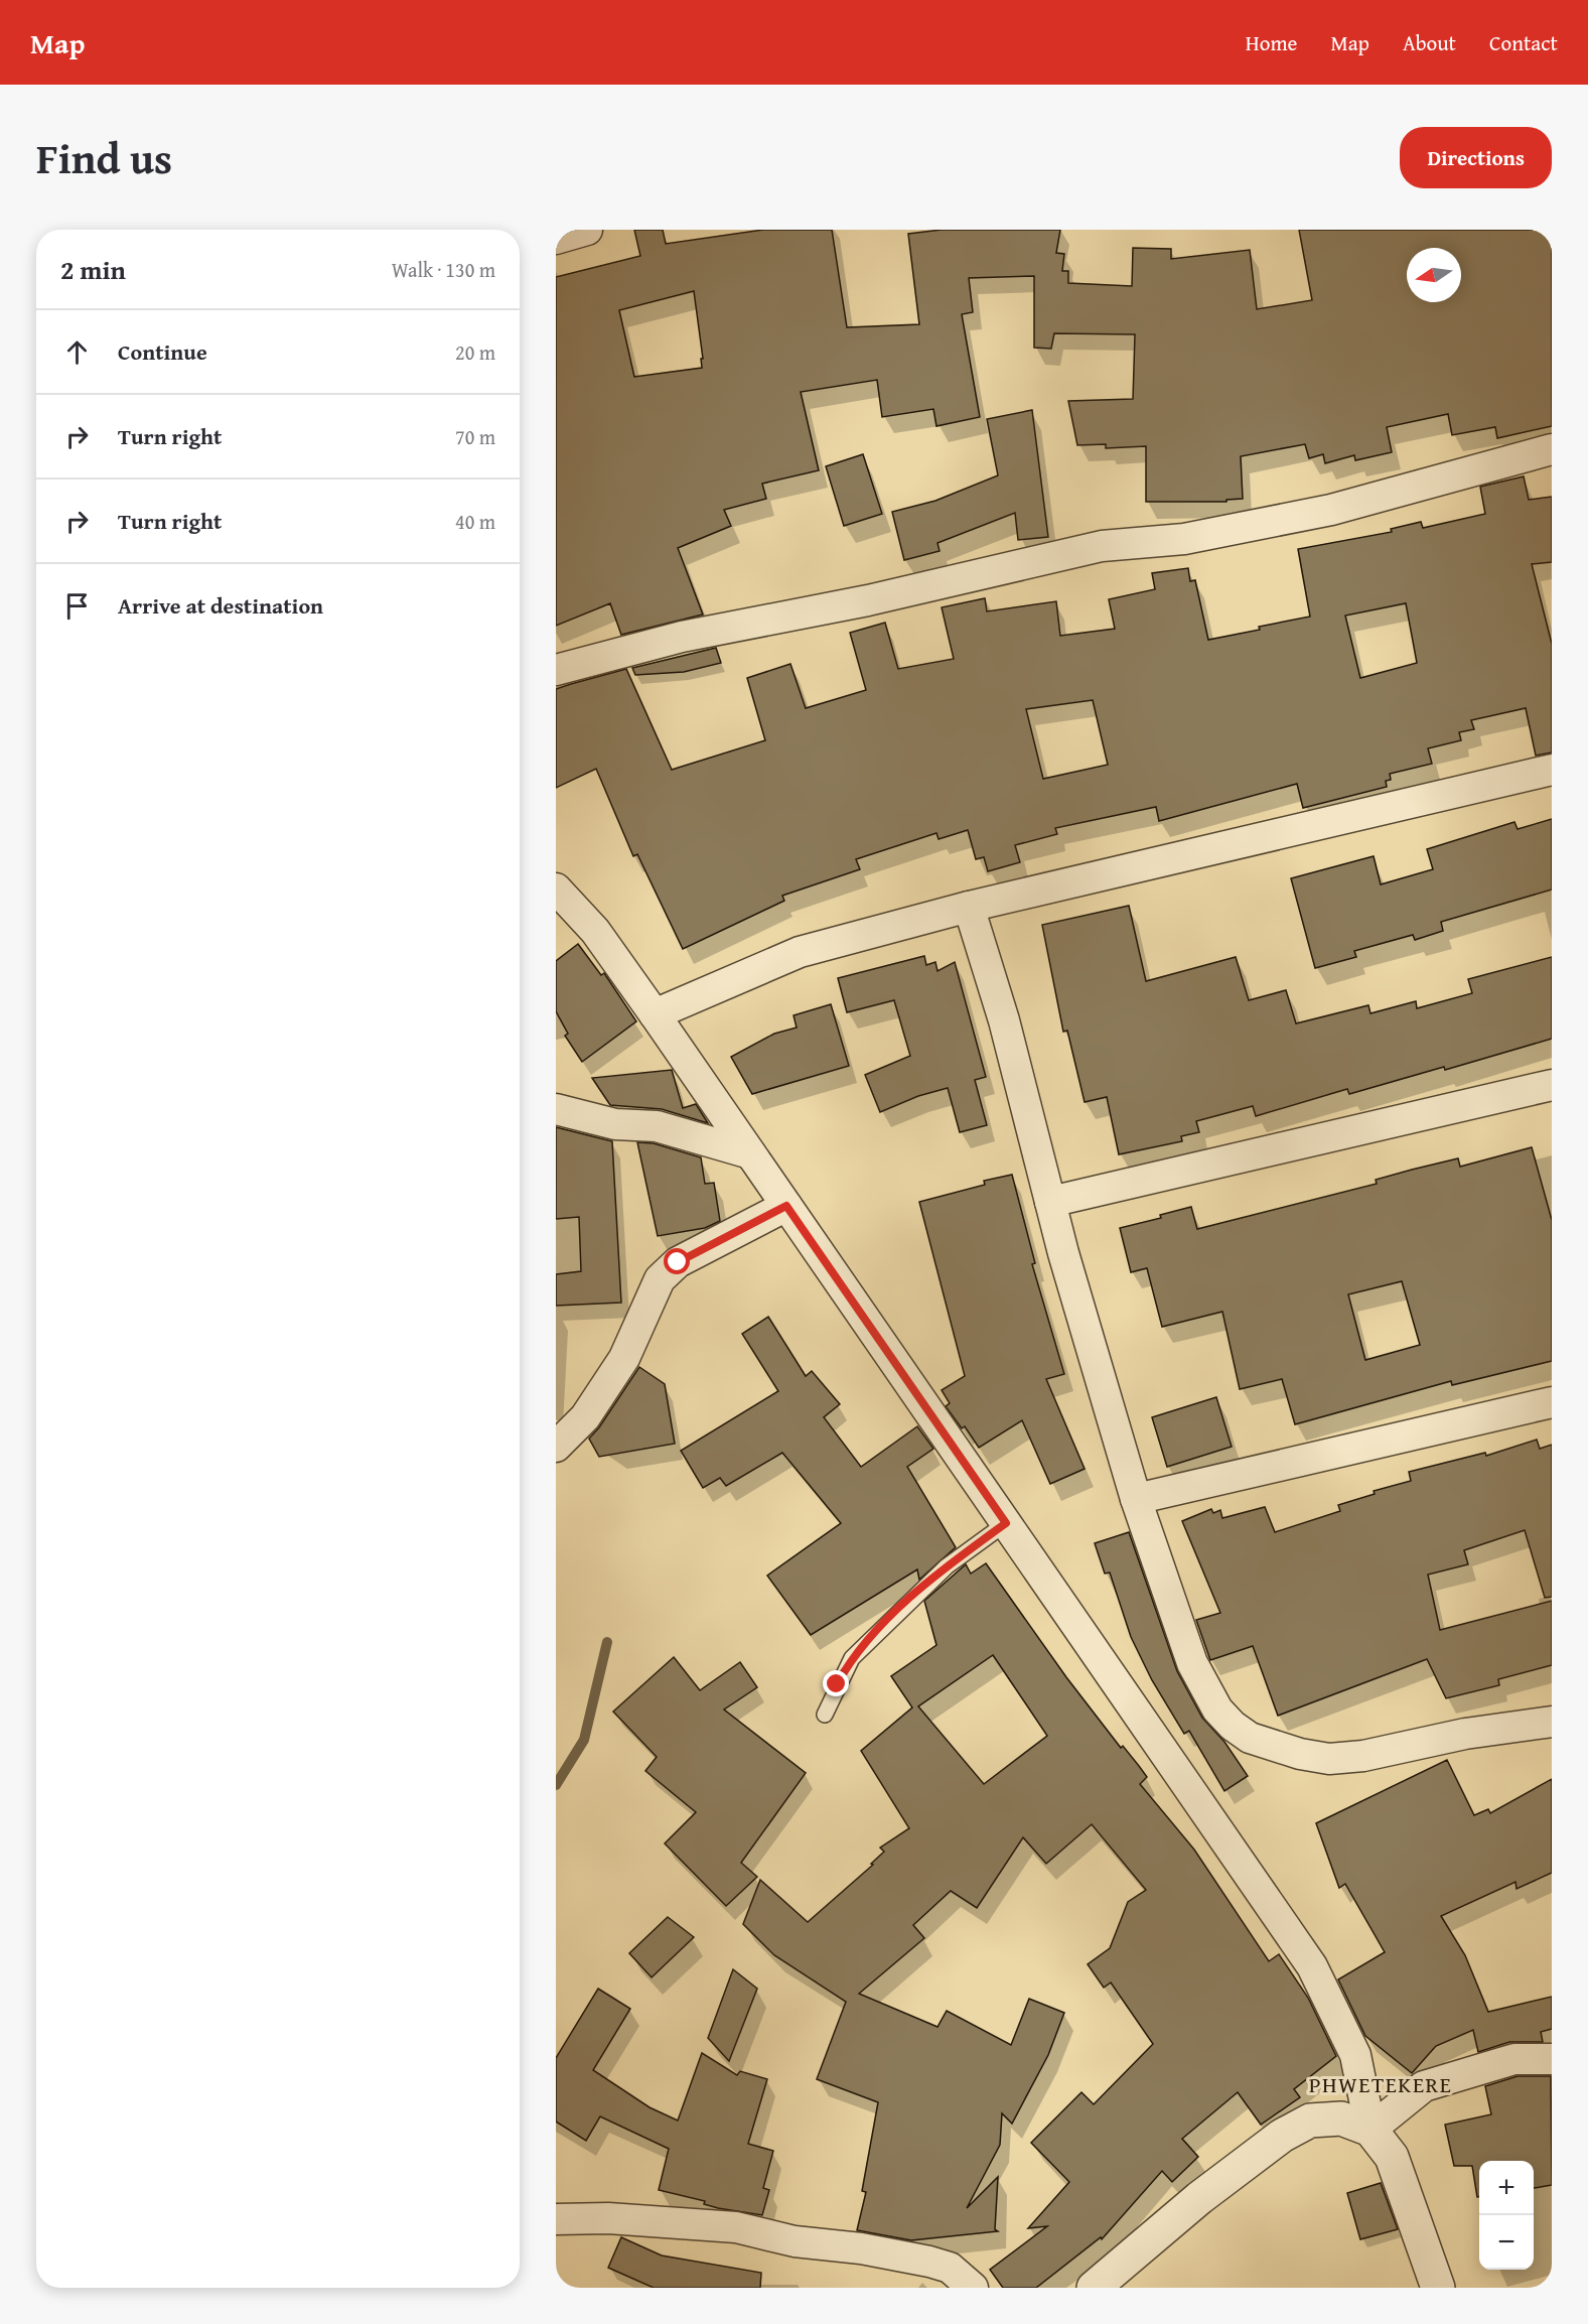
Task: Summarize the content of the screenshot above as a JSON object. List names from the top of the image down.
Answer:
{
  "districts": ["PHWETEKERE"],
  "north": "left",
  "page": {
    "header": "Map",
    "nav": [
      "Home",
      "Map",
      "About",
      "Contact"
    ],
    "title": "Find us",
    "buttons": "Directions",
    "heading": ["2 min", "Walk · 130 m"],
    "list": [
      ["Continue", "20 m"],
      ["Turn right", "70 m"],
      ["Turn right", "40 m"],
      "Arrive at destination"
    ],
    "map_buttons": ["+", "−"]
  }
}
